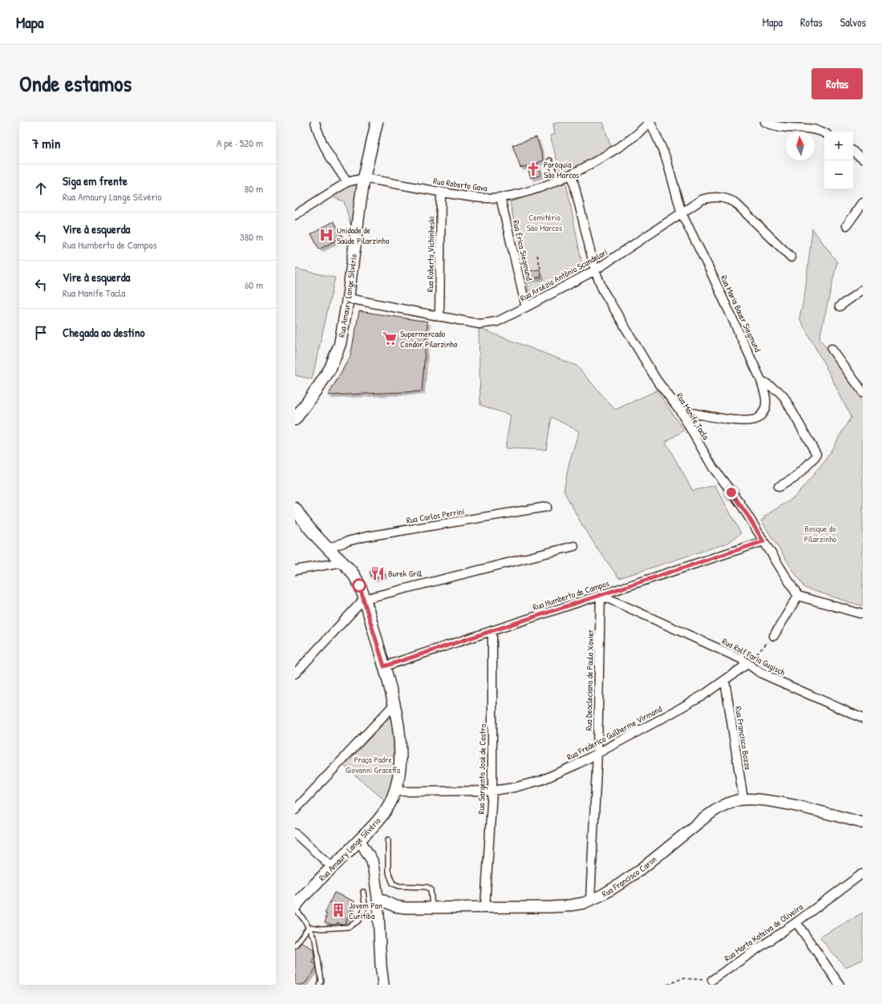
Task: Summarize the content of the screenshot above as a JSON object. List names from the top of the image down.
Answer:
{
  "streets": {
    "main road": ["Rua Amaury Lange Silvério"],
    "street": [
      "Rua Roberto Gava",
      "Rua Érica Siegmund",
      "Rua Roberto Vichinheski",
      "Rua Arsézio Antônio Scandelari",
      "Rua Maria Bauer Siegmund",
      "Rua Manife Tacla",
      "Rua Carlos Perrini",
      "Rua Humberto de Campos",
      "Rua Rolf Faria Gugisch",
      "Rua Deocleciano de Paula Xavier",
      "Rua Frederico Guilherme Virmond",
      "Rua Francisco Bozza",
      "Rua Sargento José de Castro",
      "Rua Francisco Caron",
      "Rua Marta Kateiva de Oliveira"
    ]
  },
  "crossings": [
    ["Rua Roberto Gava", "Rua Érica Siegmund"],
    ["Rua Roberto Gava", "Rua Roberto Vichinheski"],
    ["Rua Roberto Gava", "Rua Amaury Lange Silvério"],
    ["Rua Roberto Gava", "Rua Maria Bauer Siegmund"],
    ["Rua Roberto Gava", "Rua Manife Tacla"],
    ["Rua Érica Siegmund", "Rua Arsézio Antônio Scandelari"],
    ["Rua Roberto Vichinheski", "Rua Arsézio Antônio Scandelari"],
    ["Rua Arsézio Antônio Scandelari", "Rua Amaury Lange Silvério"],
    ["Rua Arsézio Antônio Scandelari", "Rua Maria Bauer Siegmund"],
    ["Rua Arsézio Antônio Scandelari", "Rua Manife Tacla"],
    ["Rua Amaury Lange Silvério", "Rua Carlos Perrini"],
    ["Rua Amaury Lange Silvério", "Rua Humberto de Campos"],
    ["Rua Amaury Lange Silvério", "Rua Frederico Guilherme Virmond"],
    ["Rua Maria Bauer Siegmund", "Rua Manife Tacla"],
    ["Rua Manife Tacla", "Rua Humberto de Campos"],
    ["Rua Humberto de Campos", "Rua Rolf Faria Gugisch"],
    ["Rua Humberto de Campos", "Rua Deocleciano de Paula Xavier"],
    ["Rua Humberto de Campos", "Rua Sargento José de Castro"],
    ["Rua Rolf Faria Gugisch", "Rua Deocleciano de Paula Xavier"],
    ["Rua Rolf Faria Gugisch", "Rua Frederico Guilherme Virmond"],
    ["Rua Deocleciano de Paula Xavier", "Rua Frederico Guilherme Virmond"],
    ["Rua Deocleciano de Paula Xavier", "Rua Francisco Caron"],
    ["Rua Frederico Guilherme Virmond", "Rua Francisco Bozza"],
    ["Rua Frederico Guilherme Virmond", "Rua Sargento José de Castro"],
    ["Rua Francisco Bozza", "Rua Francisco Caron"],
    ["Rua Sargento José de Castro", "Rua Francisco Caron"]
  ],
  "parks": ["Cemitério São Marcos", "Bosque do Pilarzinho", "Praça Padre Giovanni Graceffa"],
  "places": {
    "church": ["Paróquia São Marcos"],
    "hospital": ["Unidade de Saúde Pilarzinho"],
    "supermarket": ["Supermercado Condor Pilarzinho"],
    "restaurant": ["Burek Grill"],
    "building": ["Jovem Pan Curitiba"]
  },
  "north": "top",
  "page": {
    "header": "Mapa",
    "nav": ["Mapa", "Rotas", "Salvos"],
    "title": "Onde estamos",
    "buttons": "Rotas",
    "heading": ["7 min", "A pé · 520 m"],
    "map_buttons": ["+", "−"],
    "list": [
      ["Siga em frente", "Rua Amaury Lange Silvério", "80 m"],
      ["Vire à esquerda", "Rua Humberto de Campos", "380 m"],
      ["Vire à esquerda", "Rua Manife Tacla", "60 m"],
      "Chegada ao destino"
    ]
  }
}
